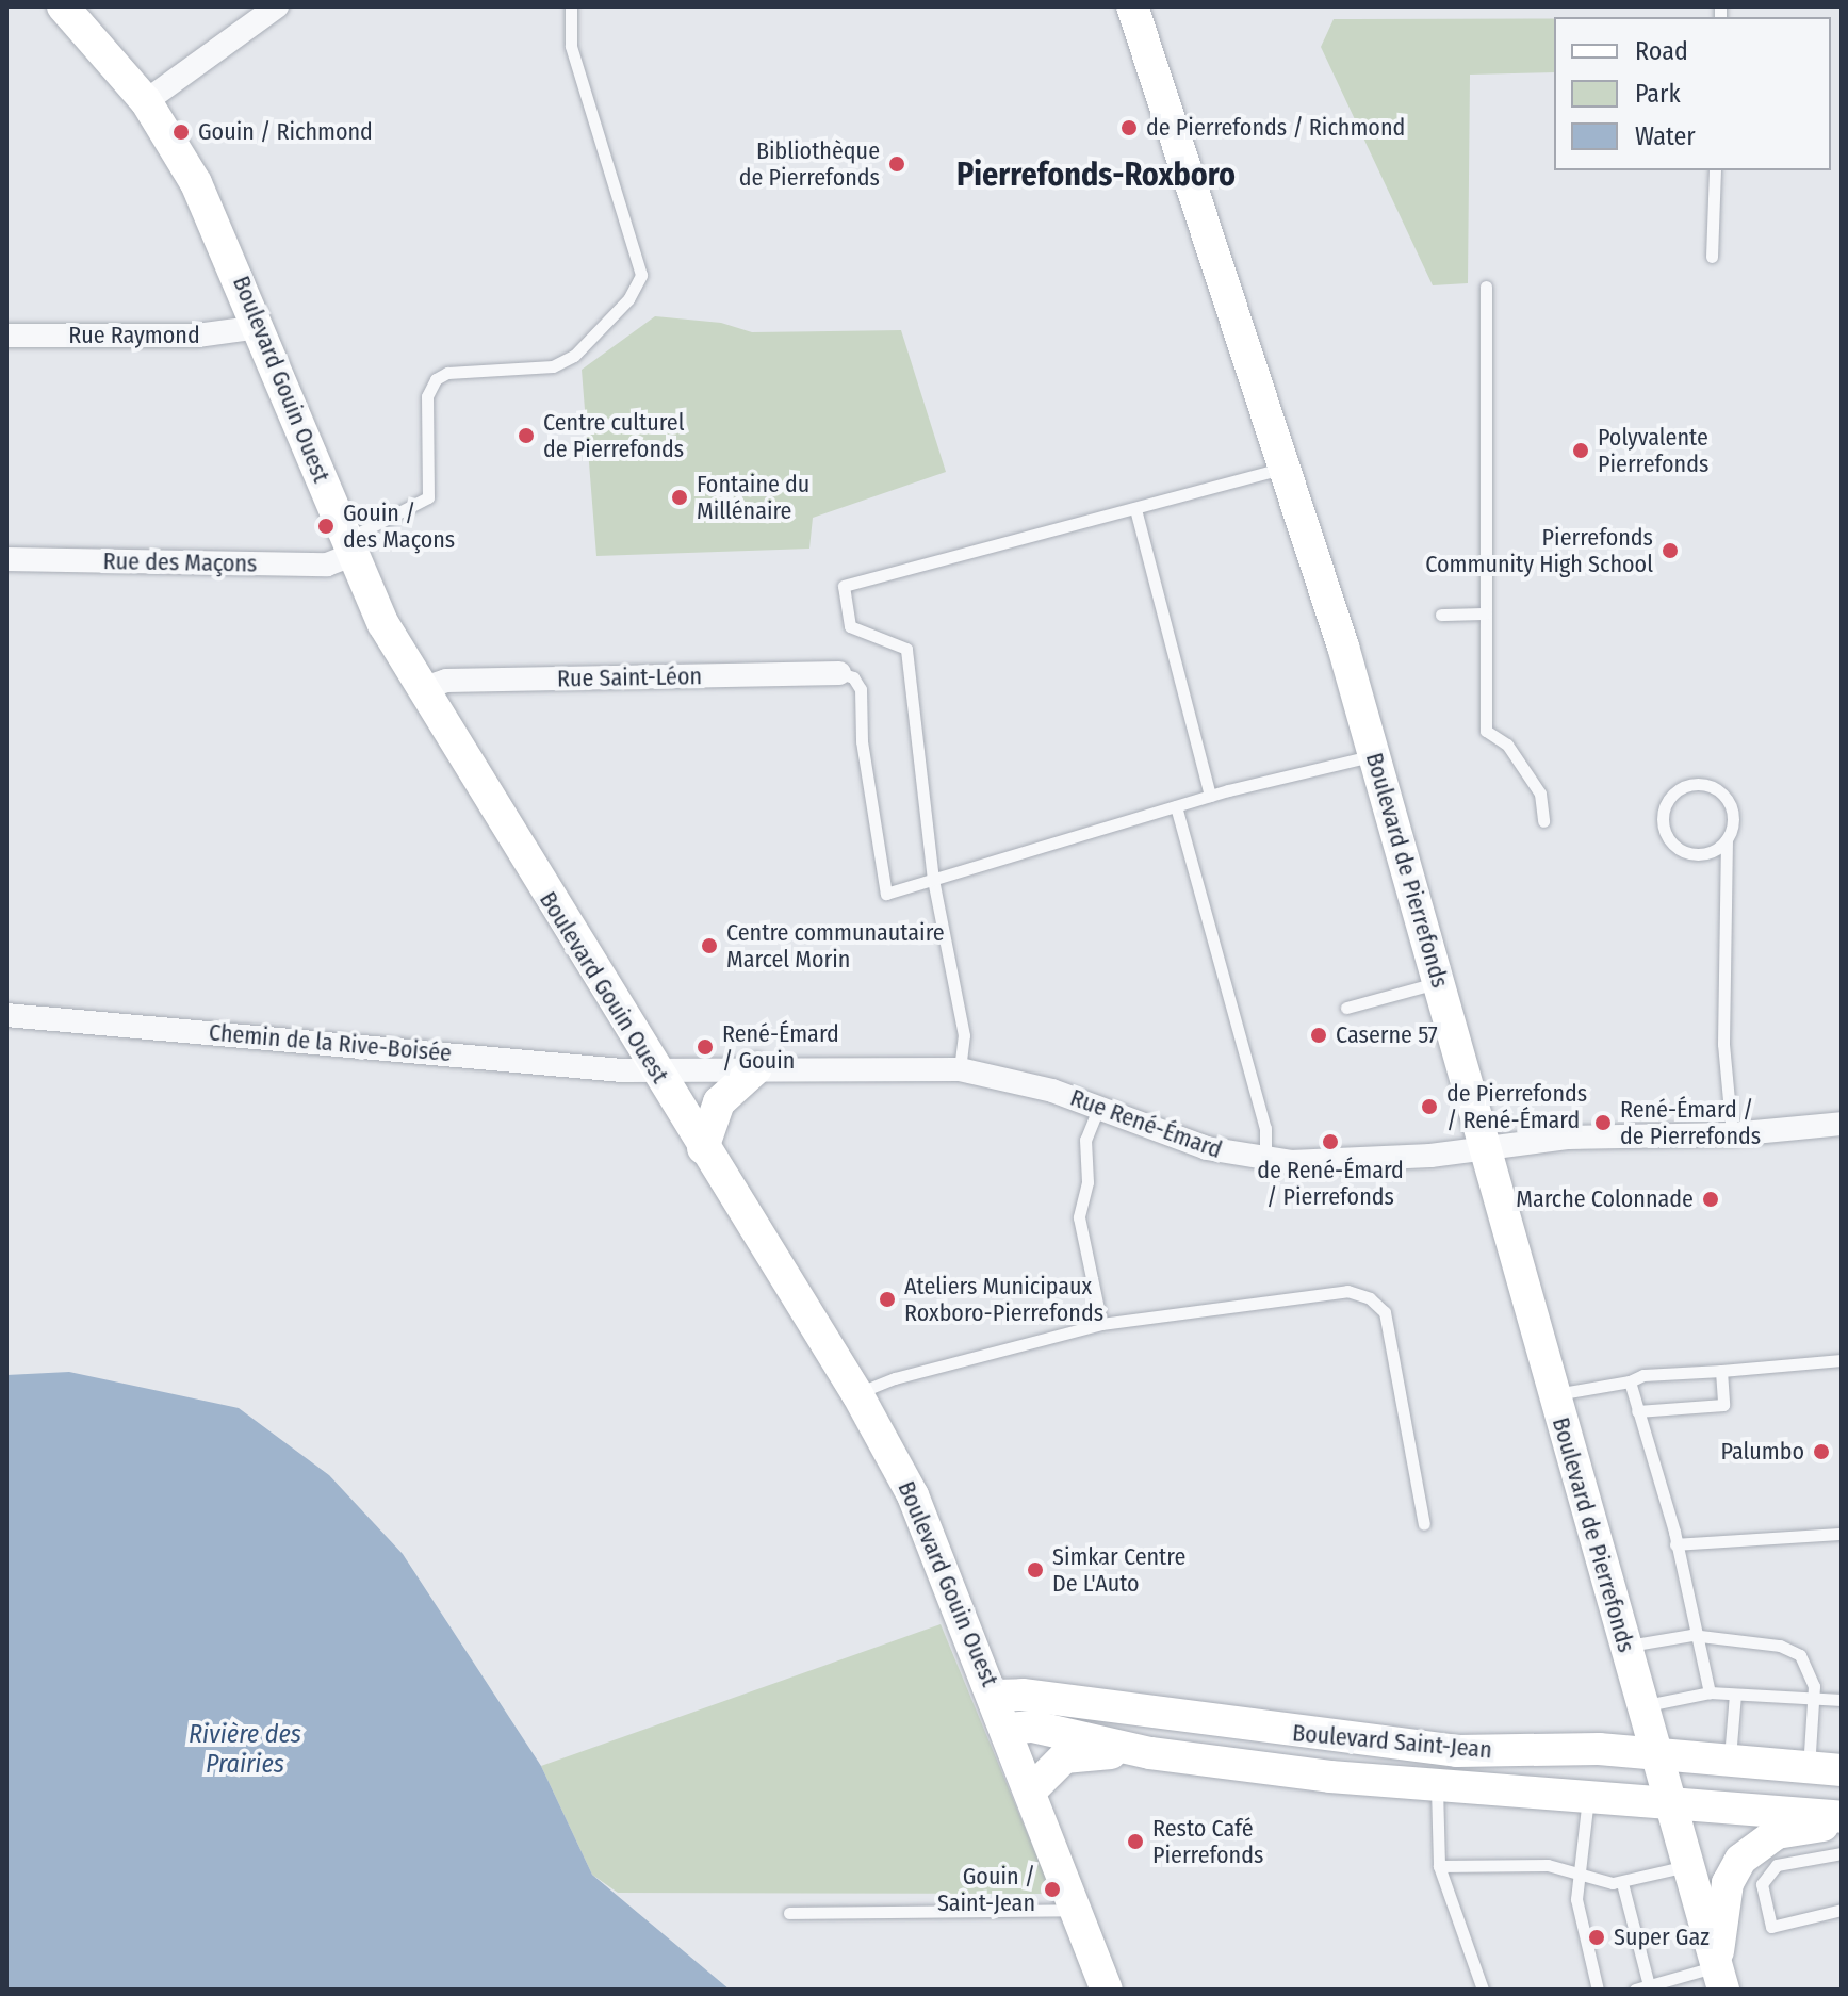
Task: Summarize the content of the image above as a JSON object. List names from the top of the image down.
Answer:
{
  "streets": {
    "street": [
      "Rue Raymond",
      "Boulevard Gouin Ouest",
      "Rue des Maçons",
      "Rue Saint-Léon",
      "Boulevard de Pierrefonds",
      "Chemin de la Rive-Boisée",
      "Rue René-Émard",
      "Boulevard Saint-Jean"
    ]
  },
  "crossings": [
    ["Rue Raymond", "Boulevard Gouin Ouest"],
    ["Boulevard Gouin Ouest", "Rue des Maçons"],
    ["Boulevard Gouin Ouest", "Rue Saint-Léon"],
    ["Boulevard Gouin Ouest", "Chemin de la Rive-Boisée"],
    ["Boulevard Gouin Ouest", "Rue René-Émard"],
    ["Boulevard Gouin Ouest", "Boulevard Saint-Jean"],
    ["Boulevard de Pierrefonds", "Rue René-Émard"],
    ["Boulevard de Pierrefonds", "Boulevard Saint-Jean"],
    ["Chemin de la Rive-Boisée", "Rue René-Émard"]
  ],
  "districts": ["Pierrefonds-Roxboro"],
  "water": ["Rivière des Prairies"],
  "places": [
    "de Pierrefonds / Richmond",
    "Gouin / Richmond",
    "Bibliothèque de Pierrefonds",
    "Centre culturel de Pierrefonds",
    "Polyvalente Pierrefonds",
    "Fontaine du Millénaire",
    "Gouin / des Maçons",
    "Pierrefonds Community High School",
    "Centre communautaire Marcel Morin",
    "Caserne 57",
    "René-Émard / Gouin",
    "de Pierrefonds / René-Émard",
    "René-Émard / de Pierrefonds",
    "de René-Émard / Pierrefonds",
    "Marche Colonnade",
    "Ateliers Municipaux Roxboro-Pierrefonds",
    "Palumbo",
    "Simkar Centre De L'Auto",
    "Resto Café Pierrefonds",
    "Gouin / Saint-Jean",
    "Super Gaz"
  ],
  "legend": ["Road", "Park", "Water"]
}
